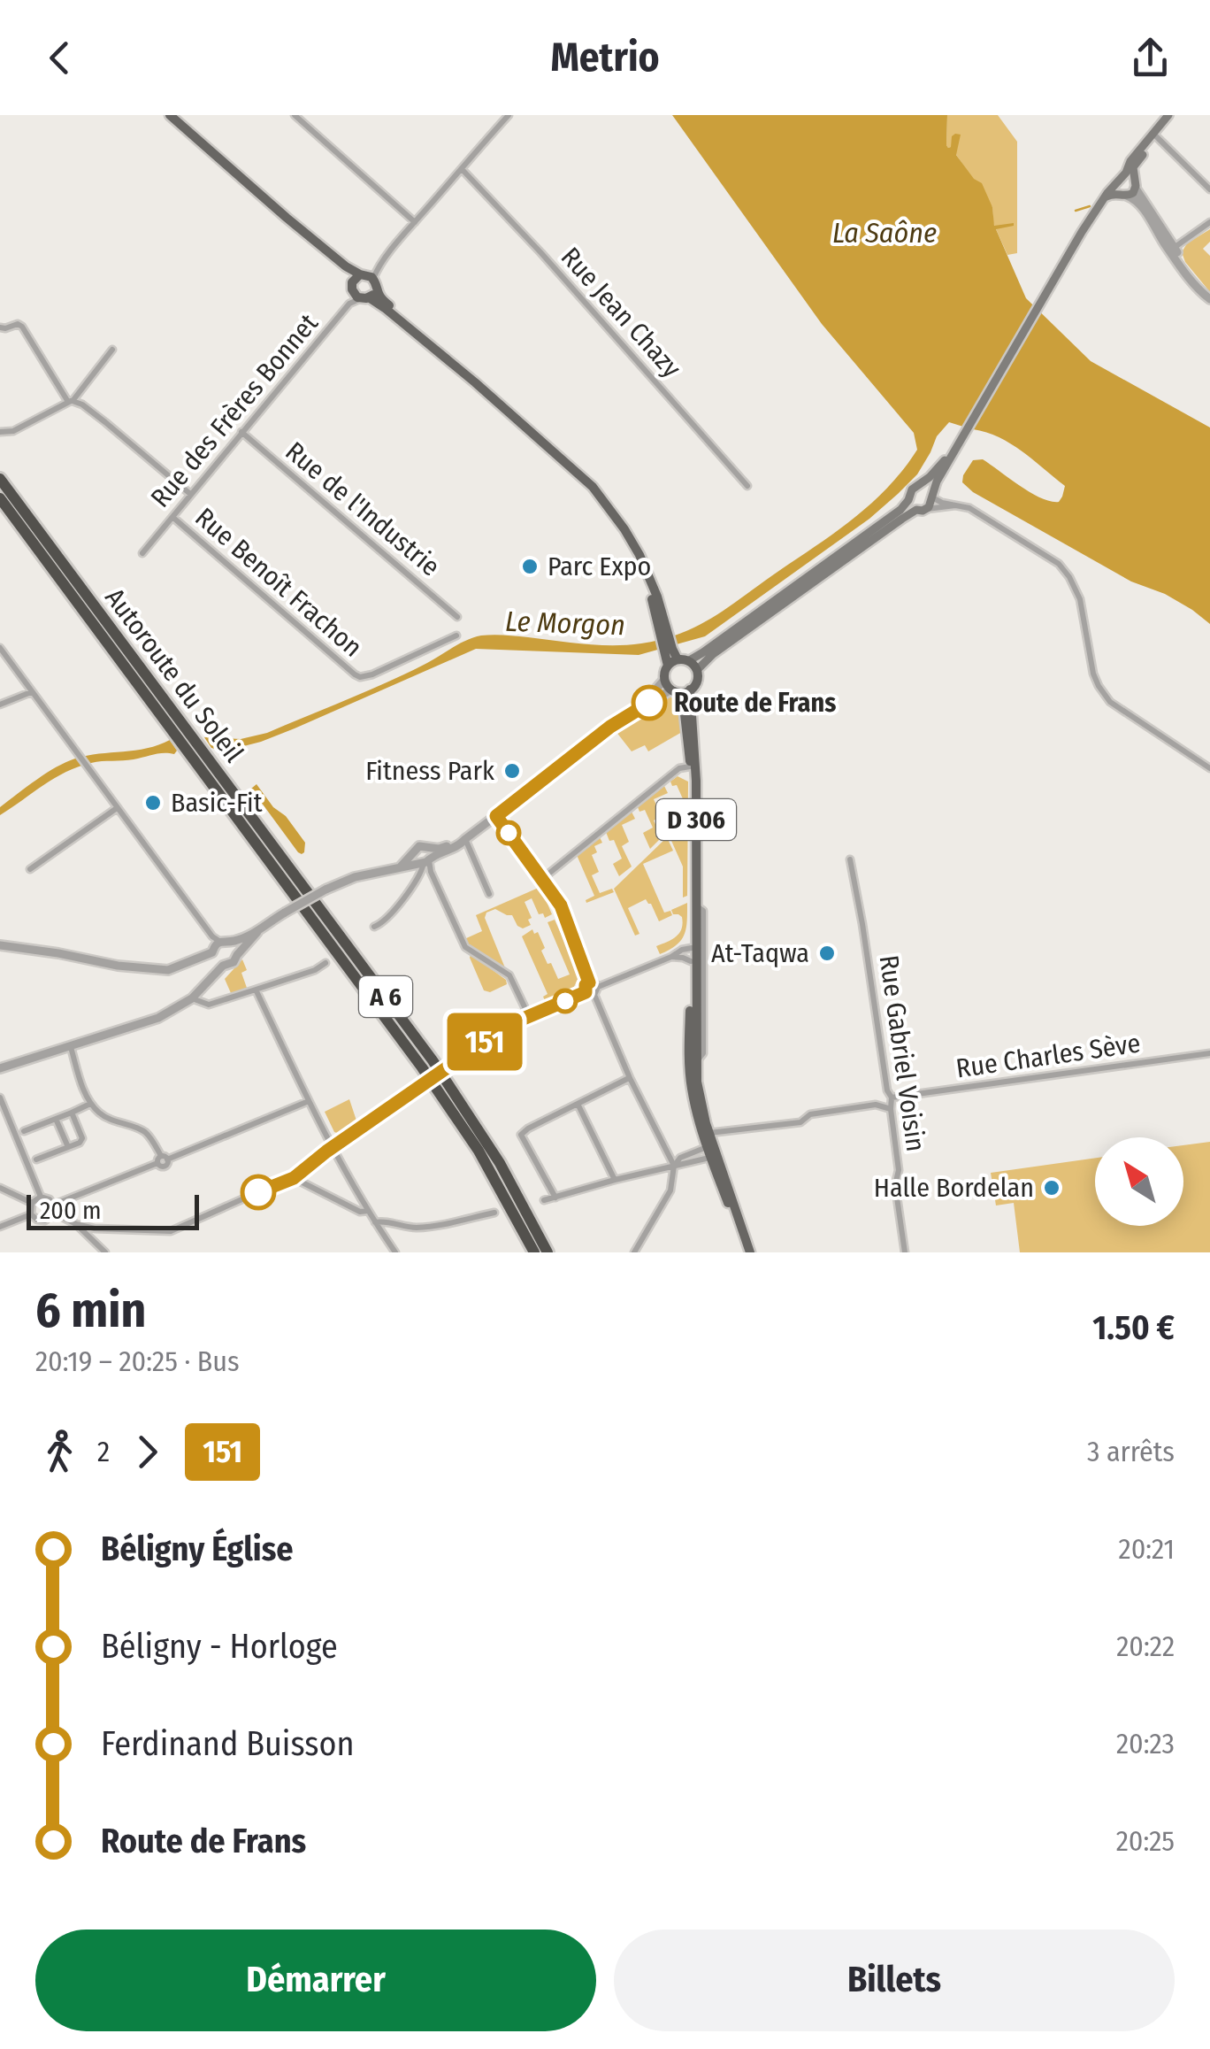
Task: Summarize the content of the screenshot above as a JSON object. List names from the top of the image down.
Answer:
{
  "streets": {
    "highway": ["Autoroute du Soleil", "A 6"],
    "main road": ["D 306"],
    "street": [
      "Rue Jean Chazy",
      "Rue des Frères Bonnet",
      "Rue de l'Industrie",
      "Rue Benoît Frachon",
      "Rue Gabriel Voisin",
      "Rue Charles Sève"
    ]
  },
  "crossings": [
    ["Rue Jean Chazy", "Rue des Frères Bonnet"],
    ["Rue des Frères Bonnet", "Rue de l'Industrie"],
    ["Rue des Frères Bonnet", "Rue Benoît Frachon"],
    ["Rue Gabriel Voisin", "Rue Charles Sève"]
  ],
  "water": ["La Saône", "Le Morgon"],
  "places": [
    "Parc Expo",
    "Route de Frans",
    "Fitness Park",
    "Basic-Fit",
    "At-Taqwa",
    "Halle Bordelan"
  ],
  "lines": ["bus line 151"],
  "scale_bar": "200 m",
  "north": "top left",
  "page": {
    "header": "Metrio",
    "on_map": "151",
    "scale": "200 m",
    "heading": ["6 min", "20:19 – 20:25 · Bus", "1.50 €"],
    "legs": ["2", "151", "3 arrêts"],
    "list": [
      {
        "name": "Béligny Église",
        "value": "20:21"
      },
      {
        "name": "Béligny - Horloge",
        "value": "20:22"
      },
      {
        "name": "Ferdinand Buisson",
        "value": "20:23"
      },
      {
        "name": "Route de Frans",
        "value": "20:25"
      }
    ],
    "buttons": ["Démarrer", "Billets"]
  }
}
